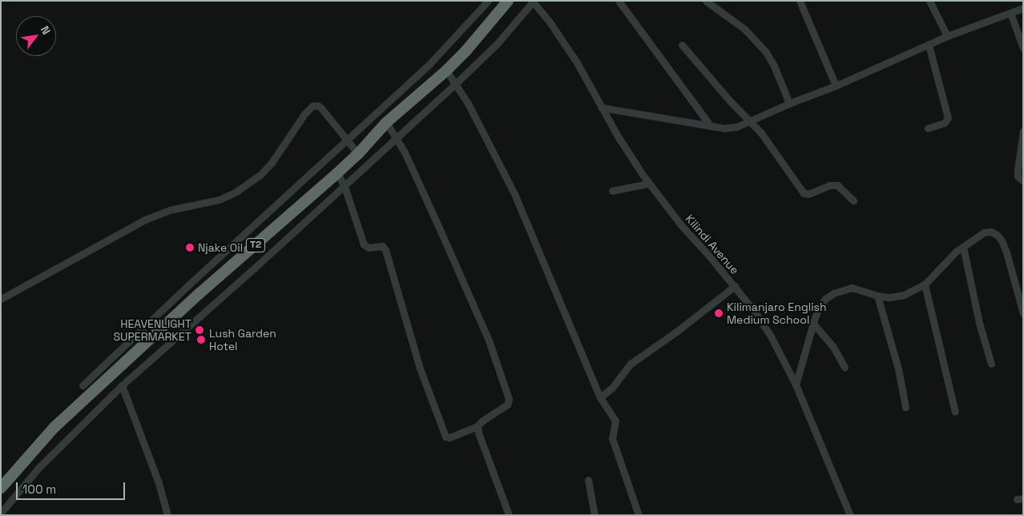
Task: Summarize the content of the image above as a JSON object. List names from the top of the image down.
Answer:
{
  "streets": {
    "highway": ["T2"],
    "street": ["Kilindi Avenue"]
  },
  "places": [
    "Njake Oil",
    "Kilimanjaro English Medium School",
    "HEAVENLIGHT SUPERMARKET",
    "Lush Garden Hotel"
  ],
  "scale_bar": "100 m",
  "north": "top right"
}
